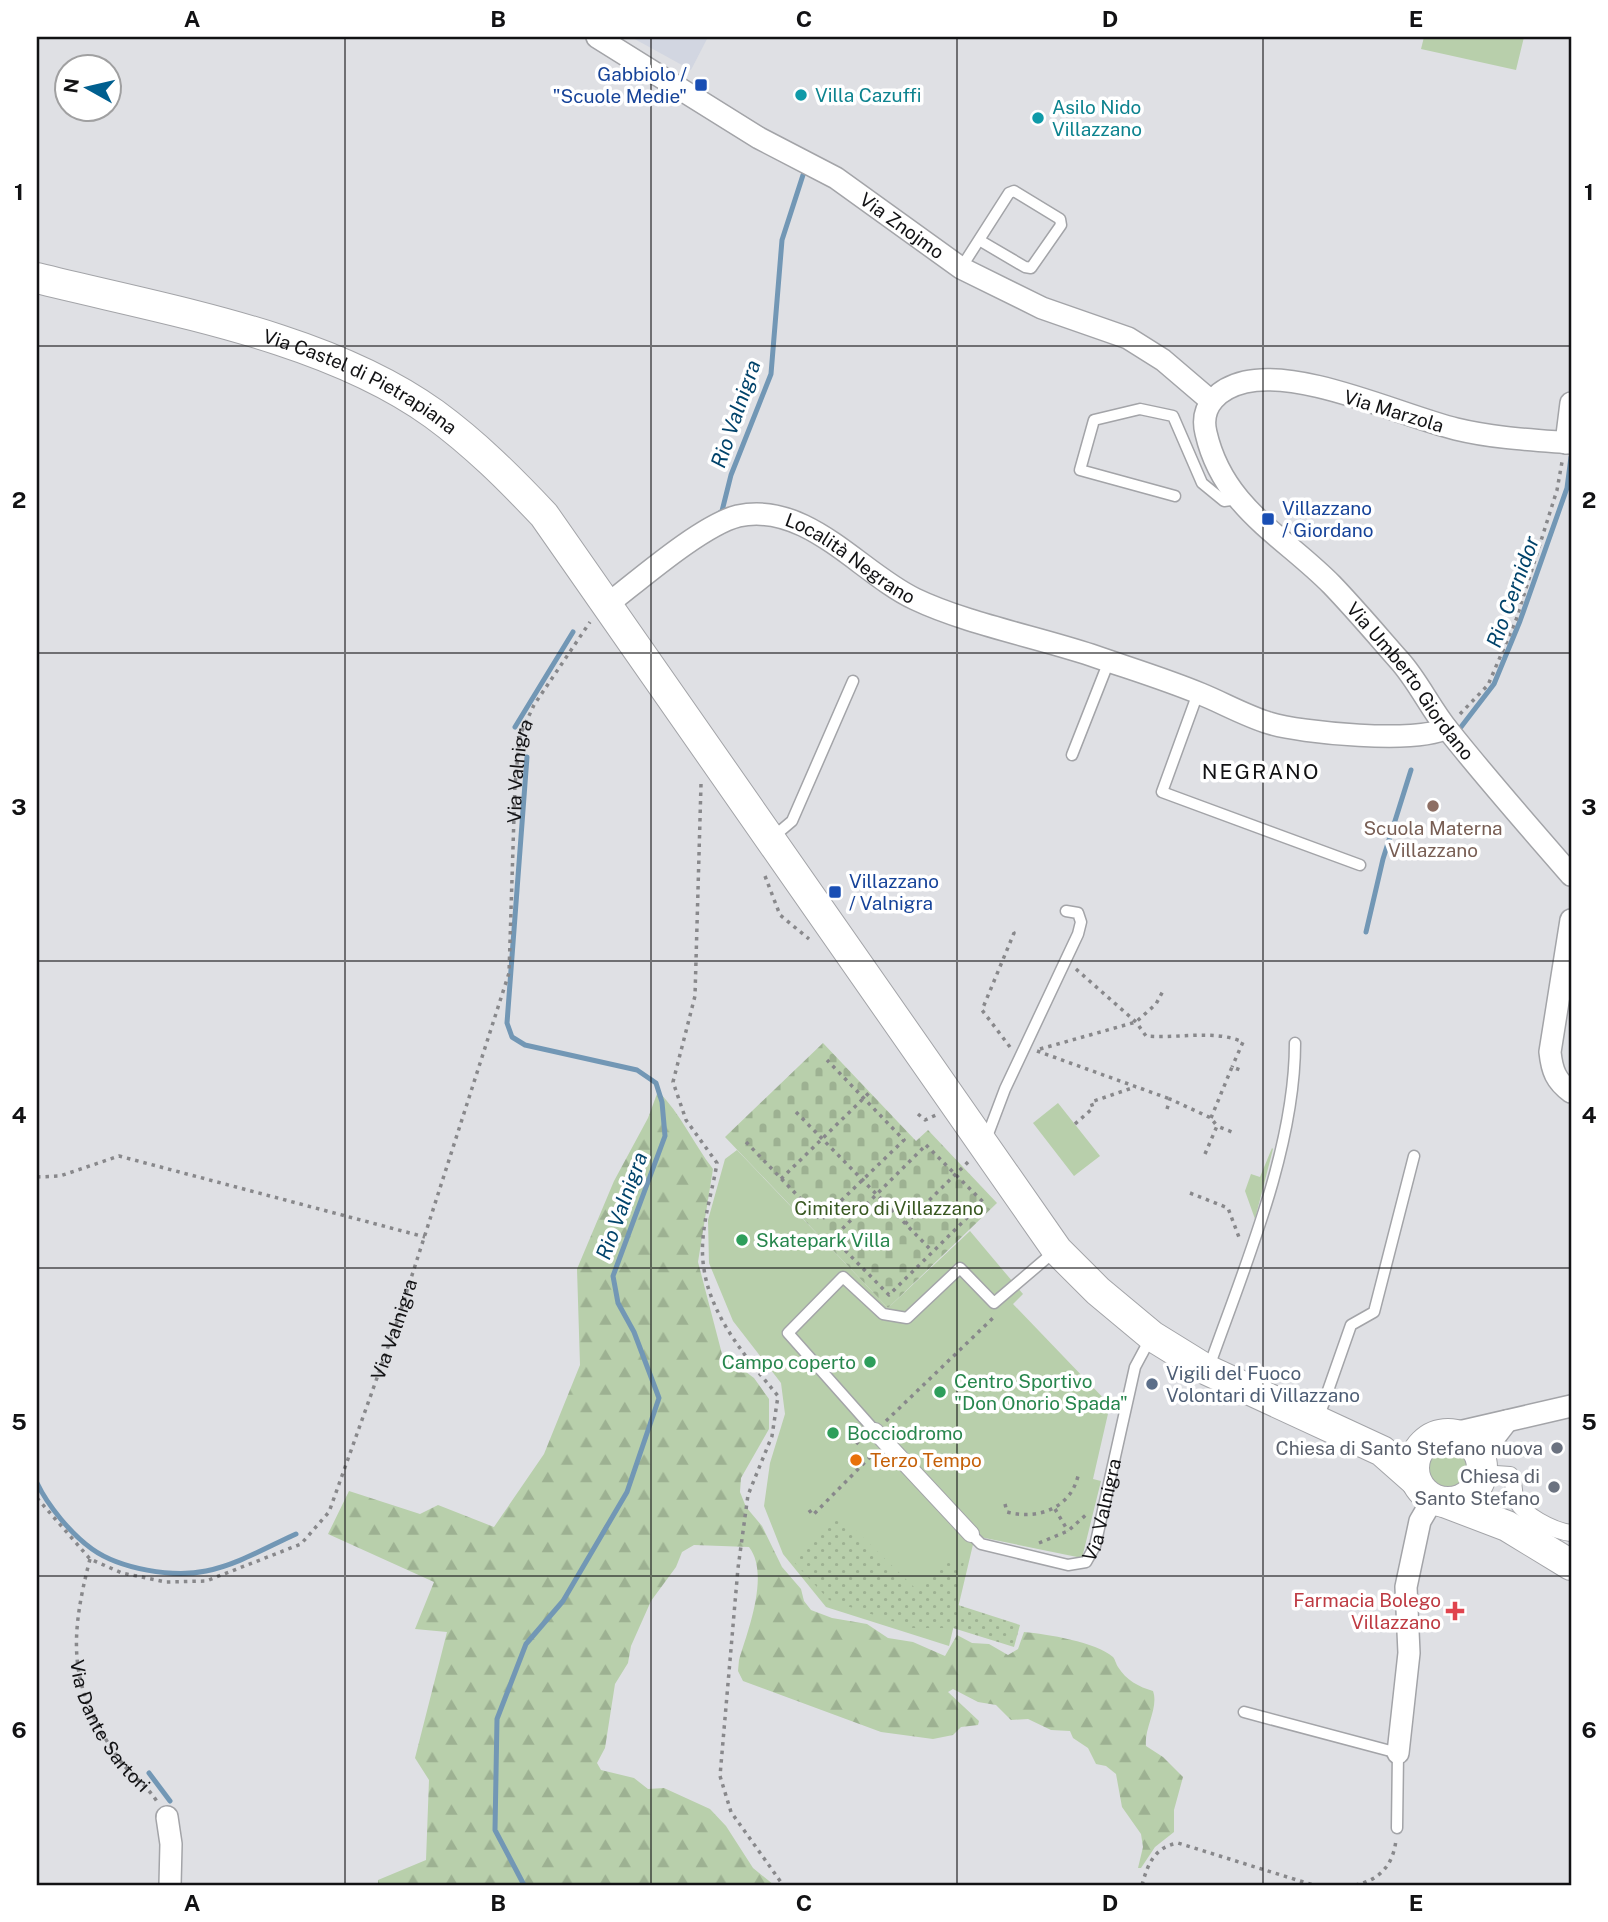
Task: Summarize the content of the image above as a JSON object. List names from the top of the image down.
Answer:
{
  "streets": {
    "main road": ["Via Castel di Pietrapiana"],
    "street": [
      "Via Znojmo",
      "Via Marzola",
      "Località Negrano",
      "Via Umberto Giordano",
      "Via Valnigra"
    ],
    "path": ["Via Dante Sartori"]
  },
  "crossings": [
    ["Via Znojmo", "Via Marzola"],
    ["Via Znojmo", "Via Umberto Giordano"],
    ["Via Castel di Pietrapiana", "Località Negrano"],
    ["Via Castel di Pietrapiana", "Via Valnigra"],
    ["Via Marzola", "Via Umberto Giordano"],
    ["Località Negrano", "Via Umberto Giordano"],
    ["Località Negrano", "Via Valnigra"],
    ["Via Valnigra", "Via Dante Sartori"]
  ],
  "districts": ["NEGRANO"],
  "water": ["Rio Valnigra", "Rio Cernidor"],
  "parks": ["Cimitero di Villazzano"],
  "places": {
    "transit": ["Gabbiolo / \"Scuole Medie\"", "Villazzano / Giordano", "Villazzano / Valnigra"],
    "other": [
      "Villa Cazuffi",
      "Asilo Nido Villazzano",
      "Scuola Materna Villazzano",
      "Skatepark Villa",
      "Campo coperto",
      "Vigili del Fuoco Volontari di Villazzano",
      "Centro Sportivo \"Don Onorio Spada\"",
      "Bocciodromo",
      "Chiesa di Santo Stefano nuova",
      "Terzo Tempo",
      "Chiesa di Santo Stefano"
    ],
    "health": ["Farmacia Bolego Villazzano"]
  },
  "north": "left",
  "grid": {
    "columns": [
      "A",
      "B",
      "C",
      "D",
      "E"
    ],
    "rows": [
      "1",
      "2",
      "3",
      "4",
      "5",
      "6"
    ]
  }
}
